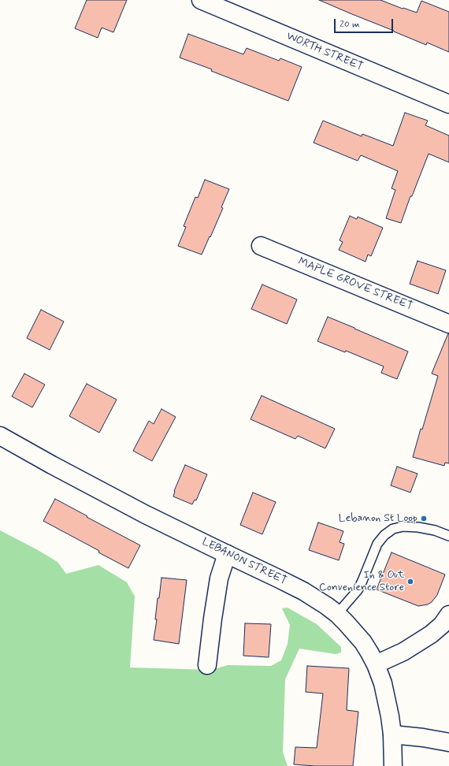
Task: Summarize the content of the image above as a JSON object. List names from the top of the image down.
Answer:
{
  "streets": {
    "street": ["WORTH STREET", "MAPLE GROVE STREET", "LEBANON STREET"]
  },
  "places": ["Lebanon St Loop", "In & Out Convenience Store"],
  "scale_bar": "20 m"
}
